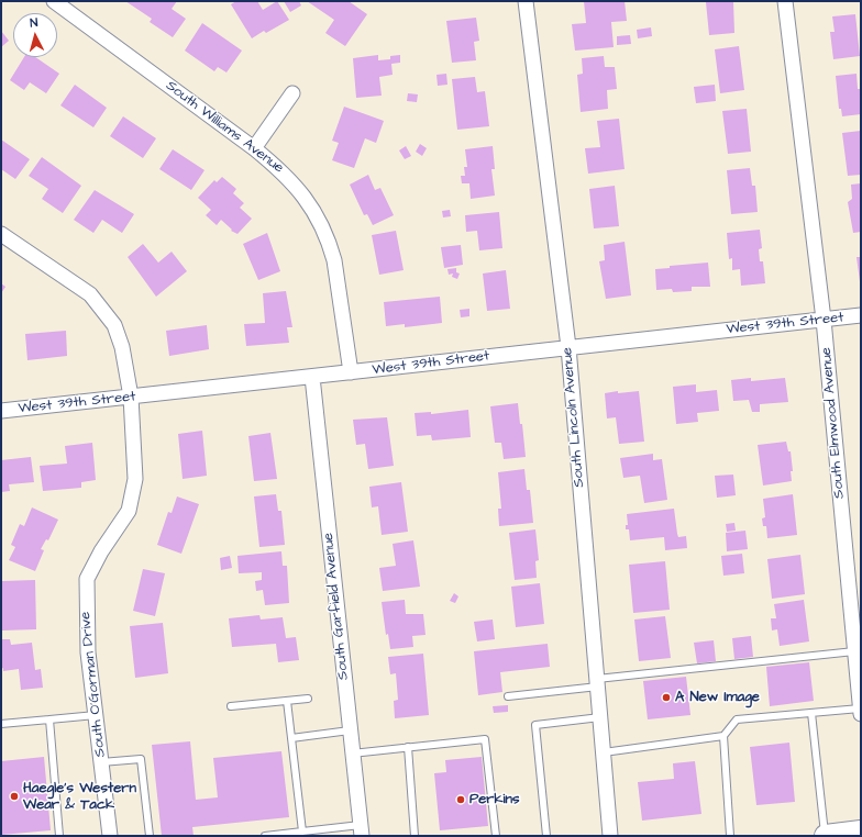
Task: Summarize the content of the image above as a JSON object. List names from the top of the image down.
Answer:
{
  "streets": {
    "street": [
      "South Williams Avenue",
      "West 39th Street",
      "South Lincoln Avenue",
      "South Elmwood Avenue",
      "South Garfield Avenue",
      "South O'Gorman Drive"
    ]
  },
  "crossings": [
    ["South Williams Avenue", "West 39th Street"],
    ["West 39th Street", "South Lincoln Avenue"],
    ["West 39th Street", "South Elmwood Avenue"],
    ["West 39th Street", "South Garfield Avenue"],
    ["West 39th Street", "South O'Gorman Drive"]
  ],
  "places": ["A New Image", "Haegle's Western Wear & Tack", "Perkins"],
  "north": "top"
}
